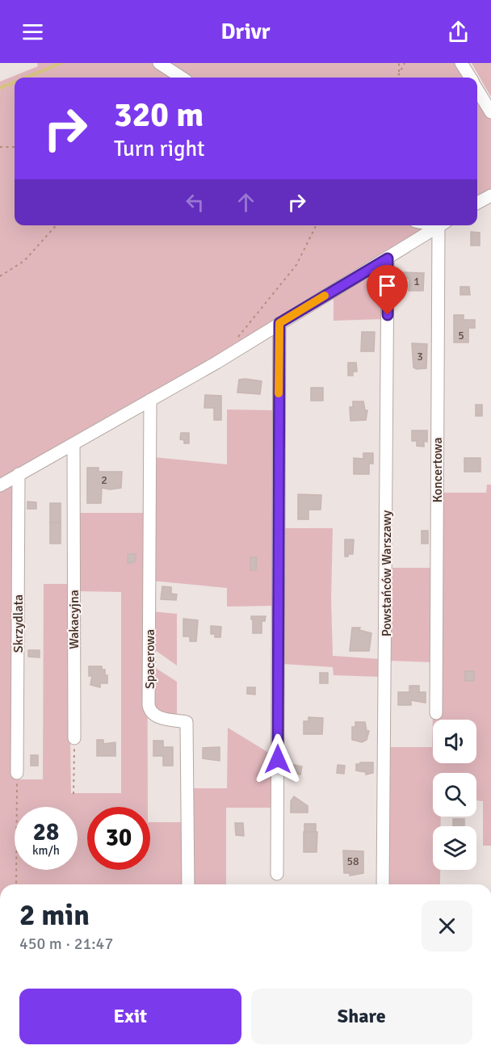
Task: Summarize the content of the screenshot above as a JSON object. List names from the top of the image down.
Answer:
{
  "streets": {
    "street": [
      "Koncertowa",
      "Powstańców Warszawy",
      "Wakacyjna",
      "Skrzydlata",
      "Spacerowa"
    ]
  },
  "house_numbers": [
    "1",
    "5",
    "3",
    "2",
    "58"
  ],
  "page": {
    "header": "Drivr",
    "turn": ["320 m", "Turn right"],
    "speed": "28 km/h",
    "limit": "30",
    "heading": ["2 min", "450 m · 21:47"],
    "buttons": ["Exit", "Share"]
  }
}
